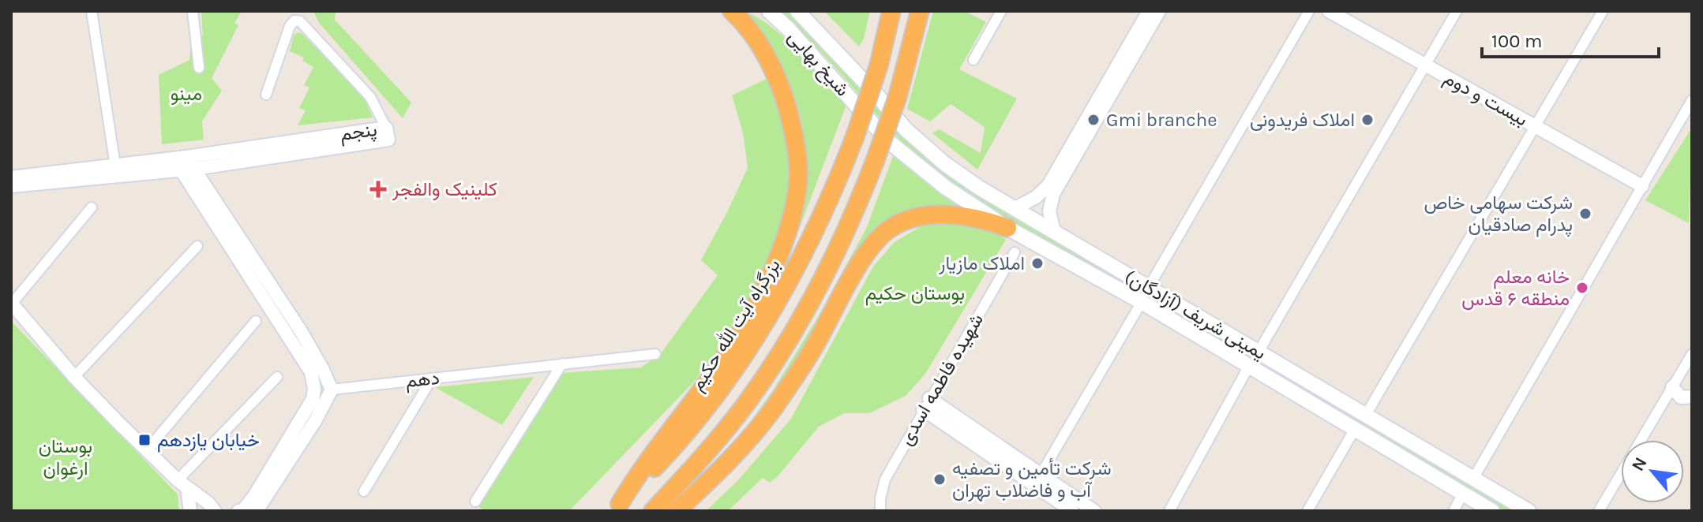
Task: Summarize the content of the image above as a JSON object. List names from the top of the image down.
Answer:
{
  "streets": {
    "highway": ["بزرگراه آیت الله حکیم"],
    "main road": ["شیخ بهایی", "یمینی شریف (آزادگان)"],
    "street": [
      "بیست و دوم",
      "پنجم",
      "دهم",
      "شهیده فاطمه اسدی"
    ]
  },
  "crossings": [
    ["شیخ بهایی", "یمینی شریف (آزادگان)"]
  ],
  "parks": ["مینو", "بوستان حکیم", "بوستان ارغوان"],
  "places": {
    "other": [
      "Gmi branche",
      "املاک فریدونی",
      "شرکت سهامی خاص پدرام صادقیان",
      "املاک مازیار",
      "خانه معلم منطقه ۶ قدس",
      "شركت تأمين و تصفيه آب و فاضلاب تهران"
    ],
    "health": ["کلینیک والفجر"],
    "transit": ["خیابان یازدهم"]
  },
  "scale_bar": "100 m",
  "north": "top left"
}
